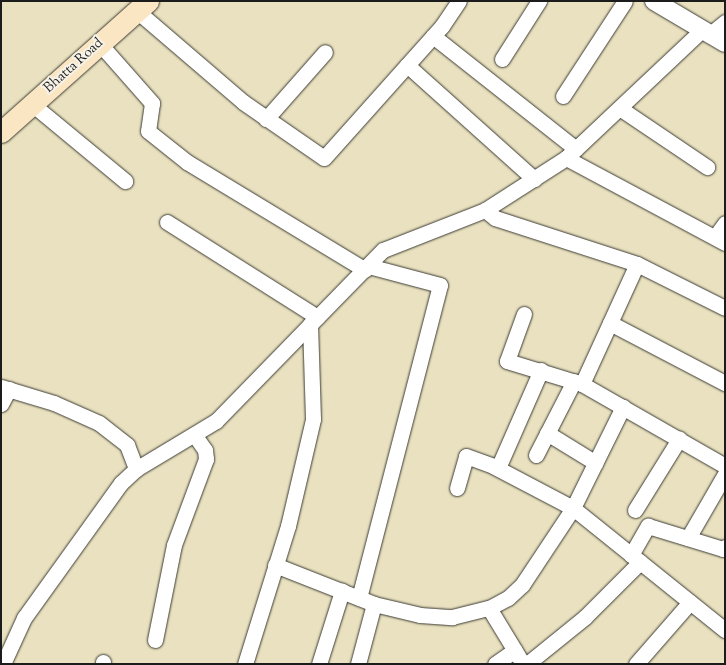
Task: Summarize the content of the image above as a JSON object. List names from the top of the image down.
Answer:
{
  "streets": {
    "main road": ["Bhatta Road"]
  }
}
